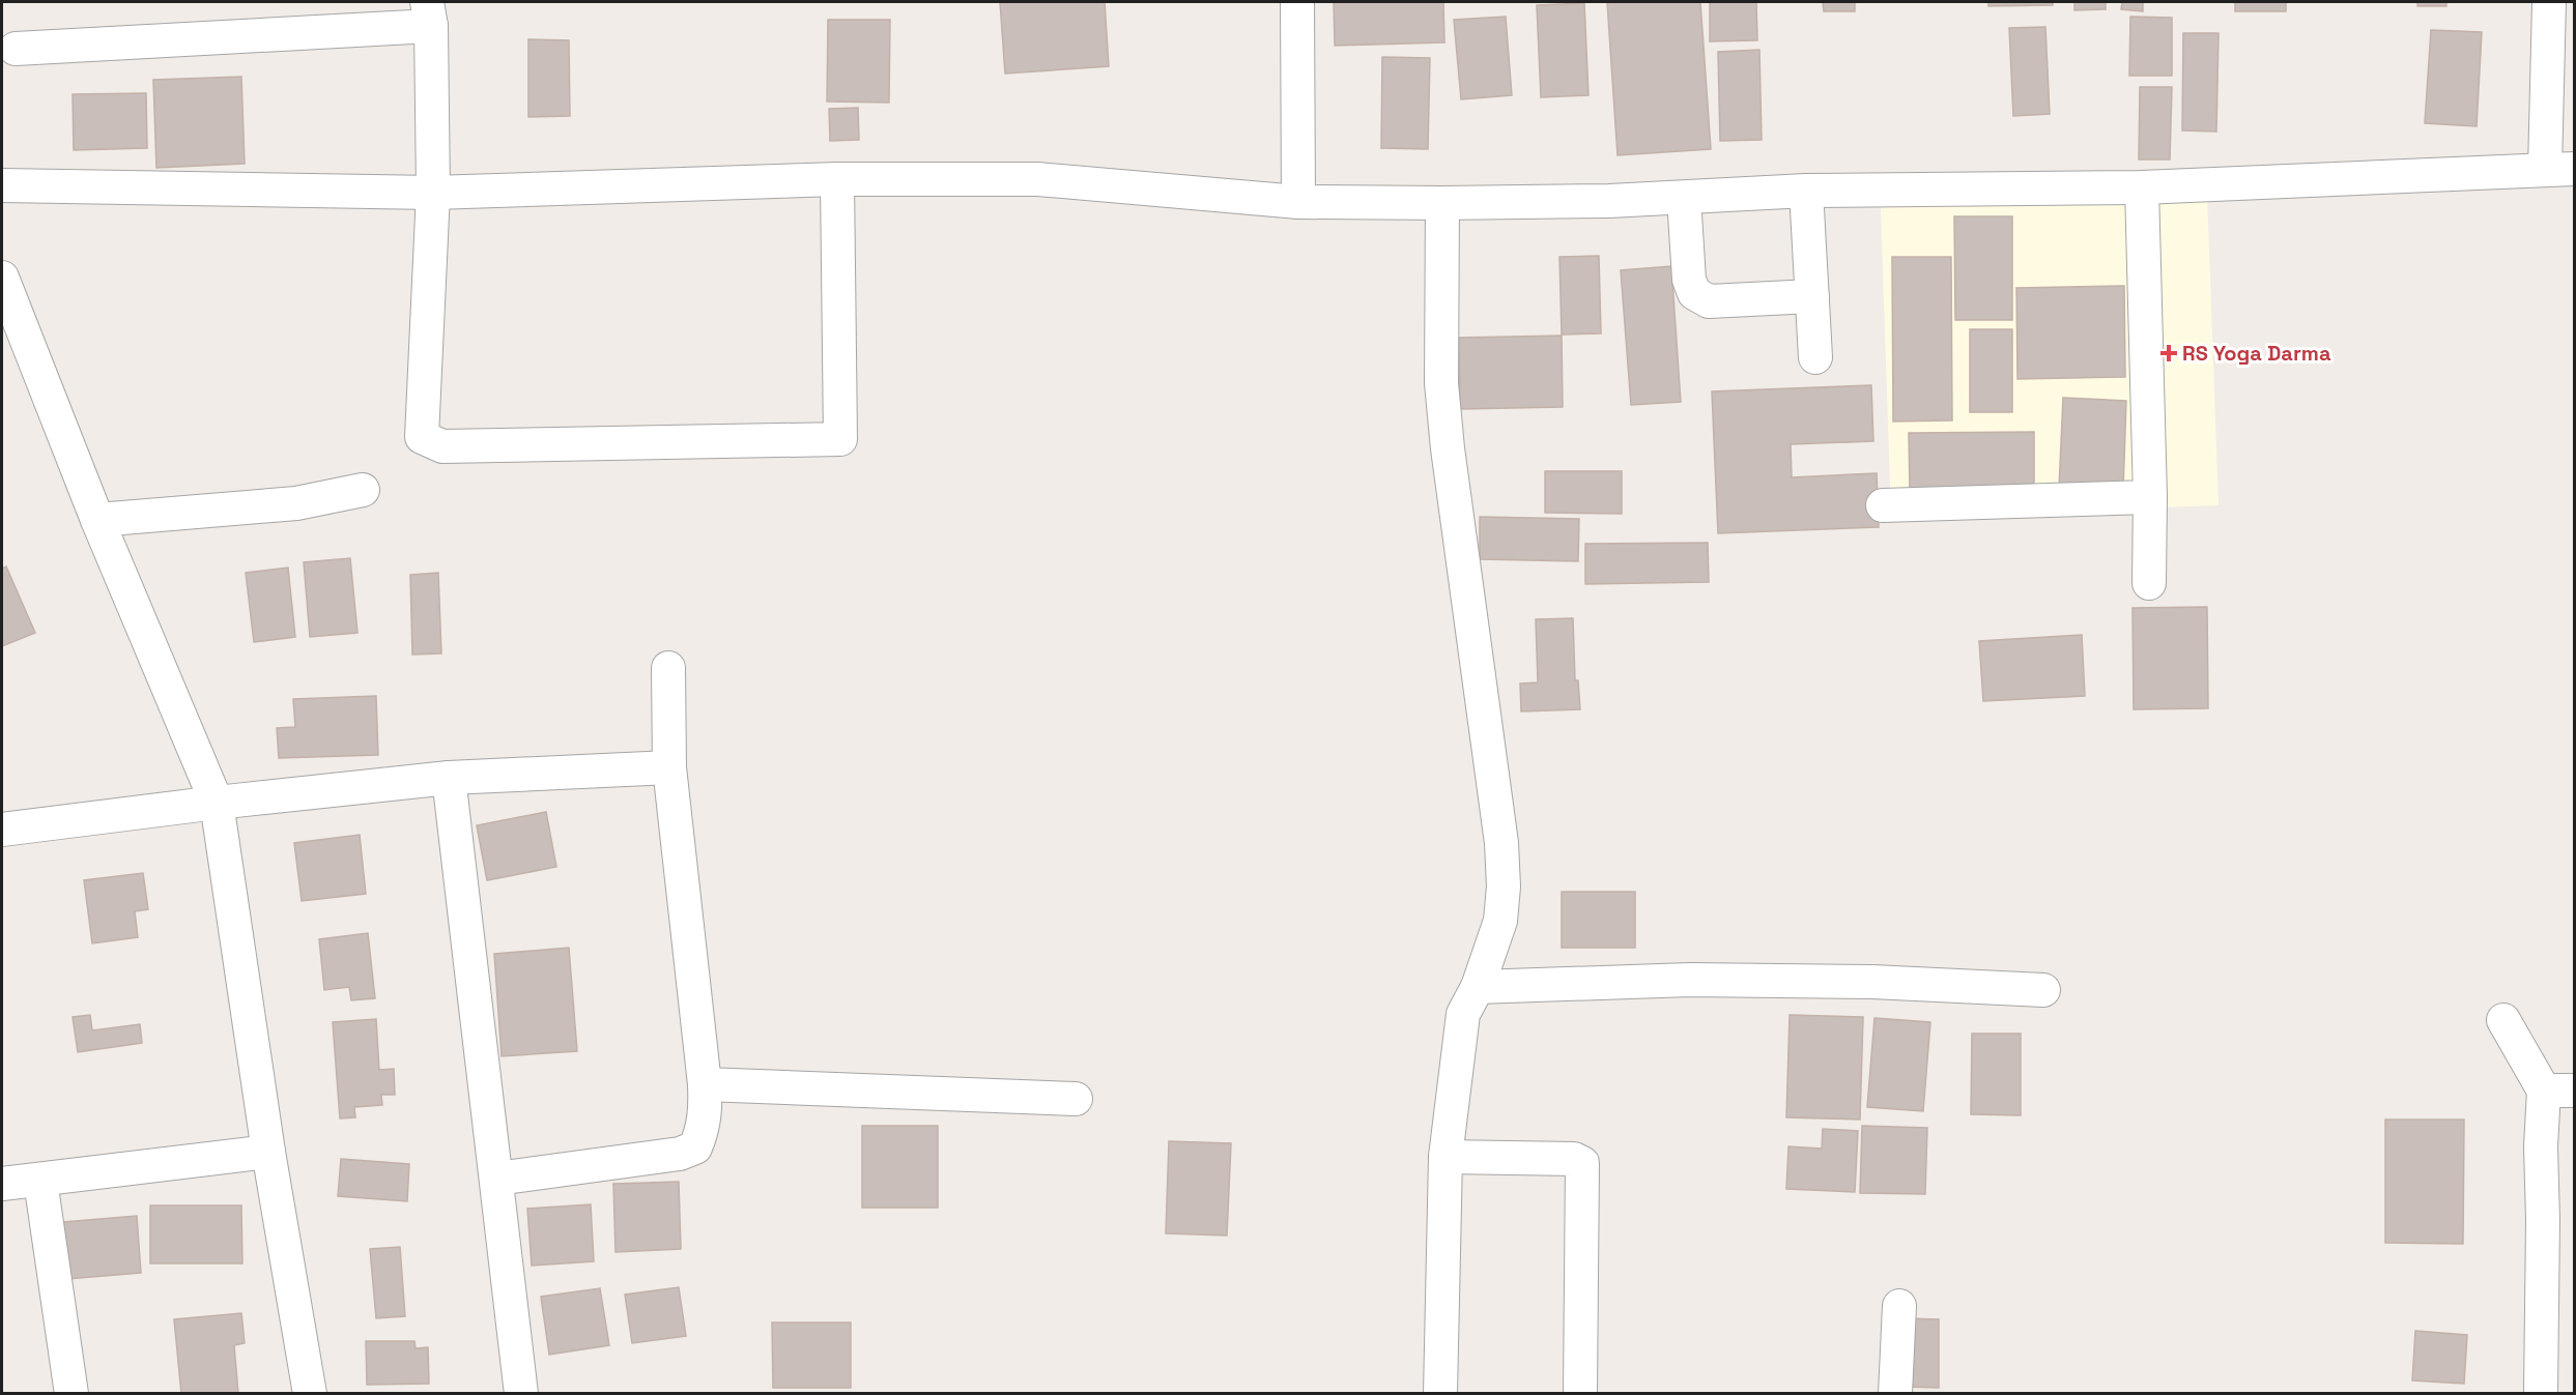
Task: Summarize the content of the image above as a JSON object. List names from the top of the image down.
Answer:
{
  "places": {
    "health": ["RS Yoga Darma"]
  }
}
